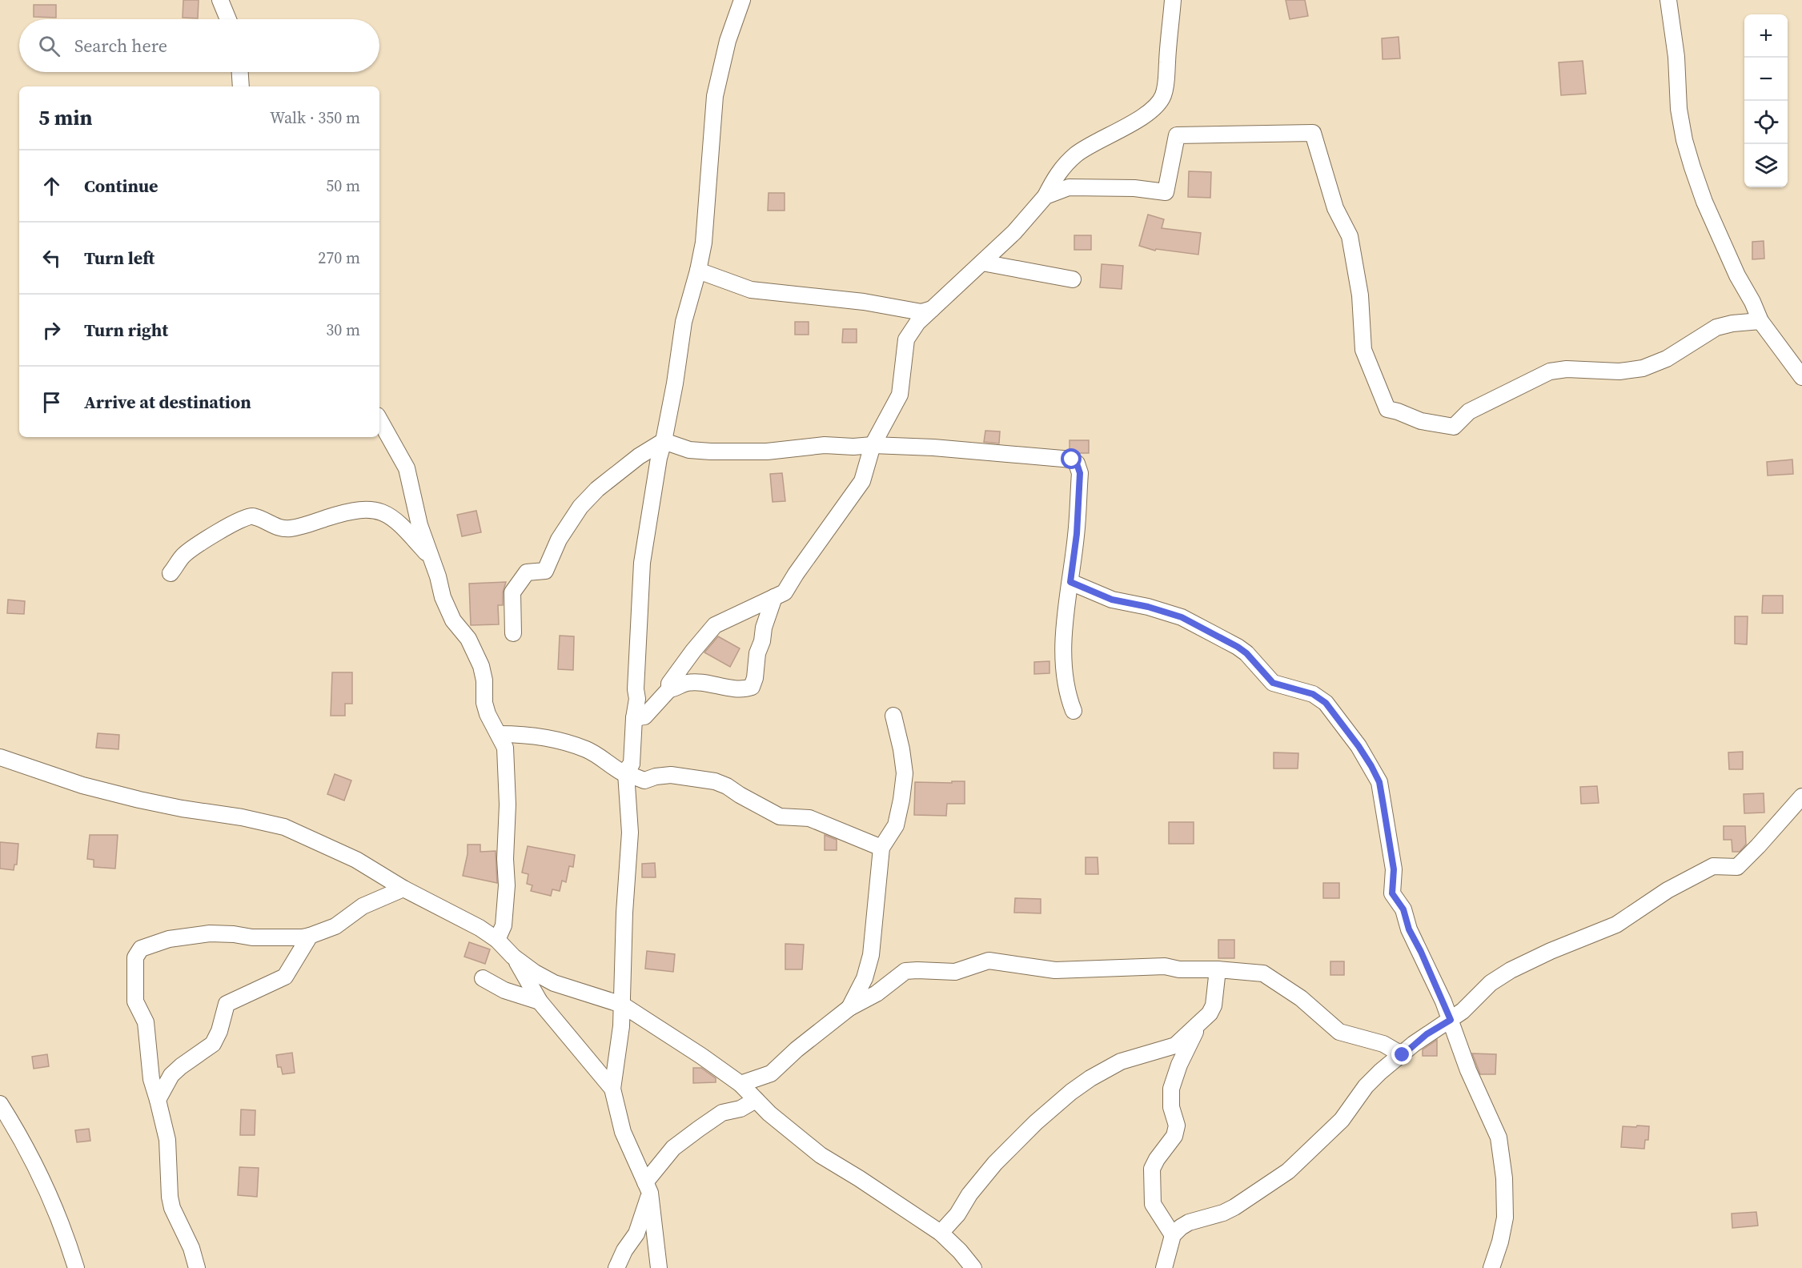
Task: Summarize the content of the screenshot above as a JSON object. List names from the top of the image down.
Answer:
{
  "page": {
    "map_buttons": ["+", "−"],
    "search": "Search here",
    "heading": ["5 min", "Walk · 350 m"],
    "list": [
      ["Continue", "50 m"],
      ["Turn left", "270 m"],
      ["Turn right", "30 m"],
      "Arrive at destination"
    ]
  }
}
